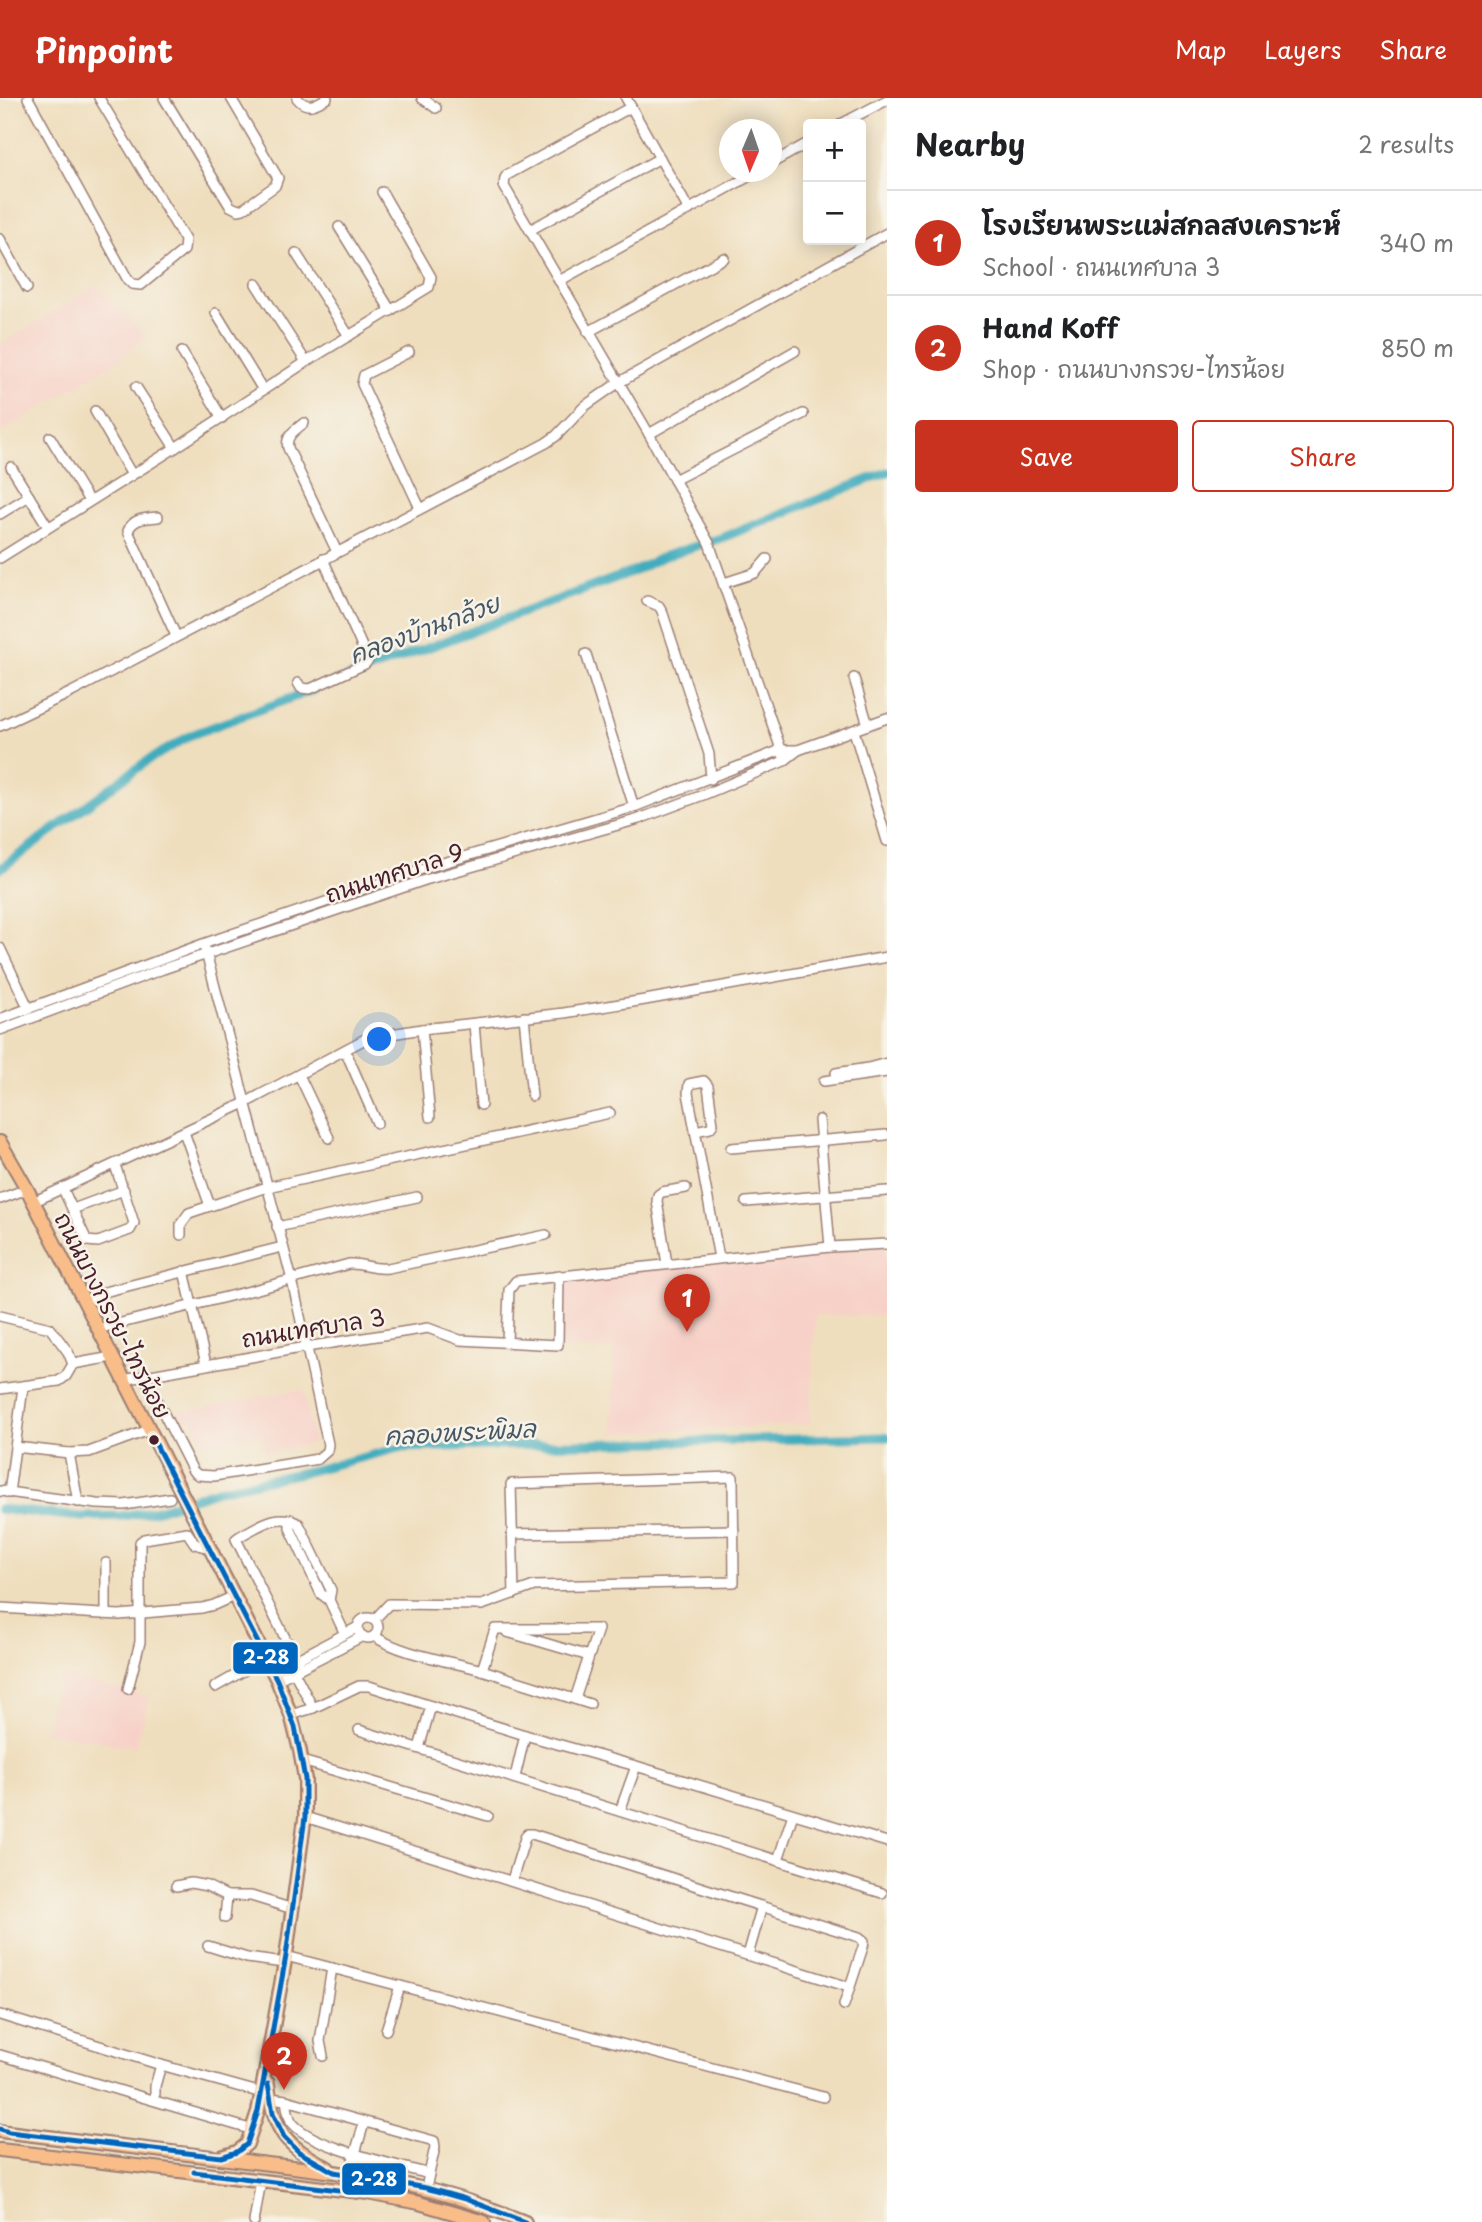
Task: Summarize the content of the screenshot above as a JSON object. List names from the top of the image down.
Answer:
{
  "streets": {
    "main road": ["ถนนบางกรวย-ไทรน้อย"],
    "street": ["ถนนเทศบาล 9", "ถนนเทศบาล 3"]
  },
  "crossings": [
    ["ถนนบางกรวย-ไทรน้อย", "ถนนเทศบาล 3"]
  ],
  "water": ["คลองบ้านกล้วย", "คลองพระพิมล"],
  "lines": ["transit line 2-28"],
  "north": "bottom",
  "page": {
    "header": "Pinpoint",
    "nav": ["Map", "Layers", "Share"],
    "heading": ["Nearby", "2 results"],
    "map_buttons": ["+", "−"],
    "list": [
      {
        "mark": "1",
        "name": "โรงเรียนพระแม่สกลสงเคราะห์",
        "note": "School · ถนนเทศบาล 3",
        "value": "340 m"
      },
      {
        "mark": "2",
        "name": "Hand Koff",
        "note": "Shop · ถนนบางกรวย-ไทรน้อย",
        "value": "850 m"
      }
    ],
    "buttons": ["Save", "Share"],
    "pins": ["1", "2"]
  }
}
